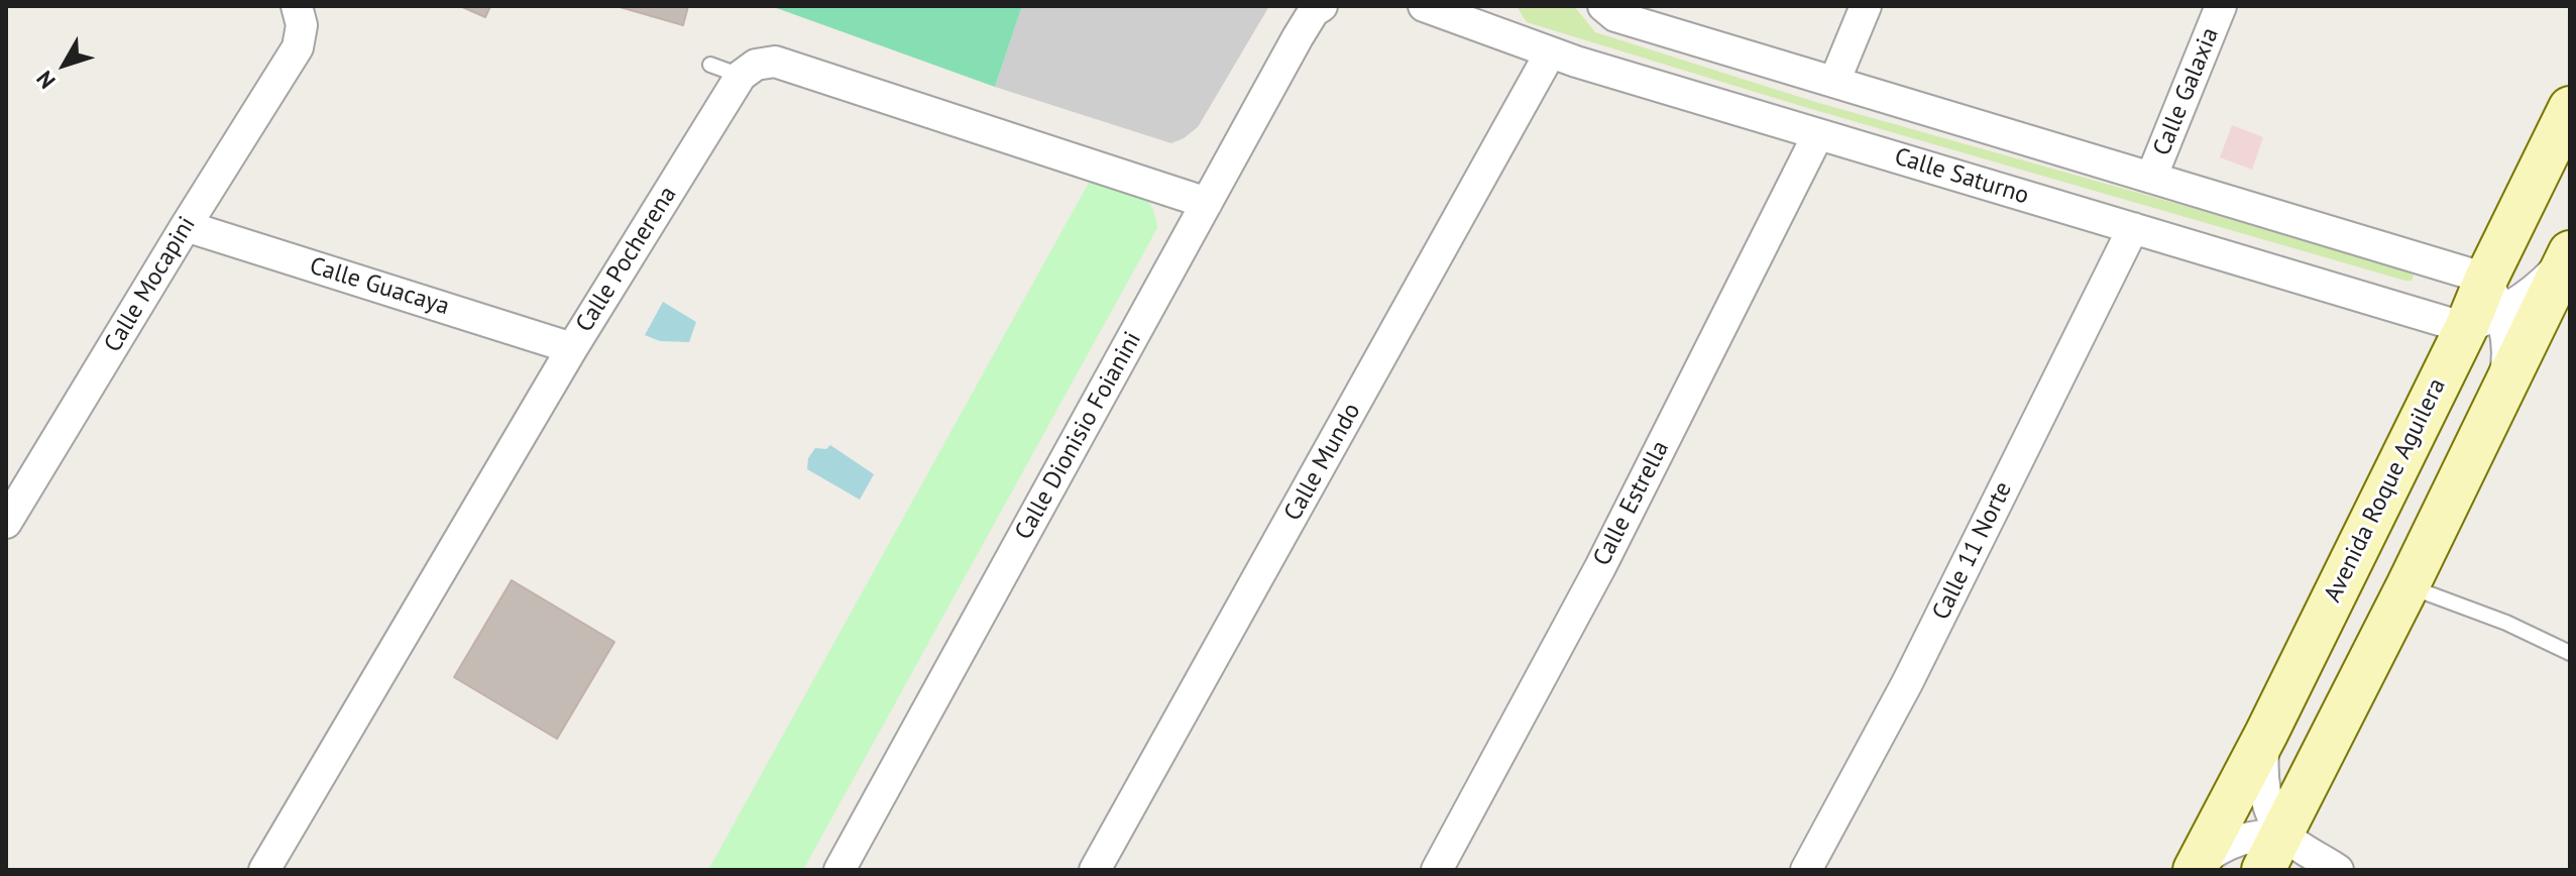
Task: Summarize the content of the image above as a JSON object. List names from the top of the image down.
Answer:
{
  "streets": {
    "main road": ["Avenida Roque Aguilera"],
    "street": [
      "Calle Galaxia",
      "Calle Saturno",
      "Calle Pocherena",
      "Calle Mocapini",
      "Calle Guacaya",
      "Calle Dionisio Foianini",
      "Calle Mundo",
      "Calle Estrella",
      "Calle 11 Norte"
    ]
  },
  "crossings": [
    ["Calle Saturno", "Calle Mundo"],
    ["Calle Saturno", "Avenida Roque Aguilera"],
    ["Calle Saturno", "Calle Estrella"],
    ["Calle Saturno", "Calle 11 Norte"],
    ["Calle Pocherena", "Calle Guacaya"],
    ["Calle Mocapini", "Calle Guacaya"]
  ],
  "north": "bottom left"
}
